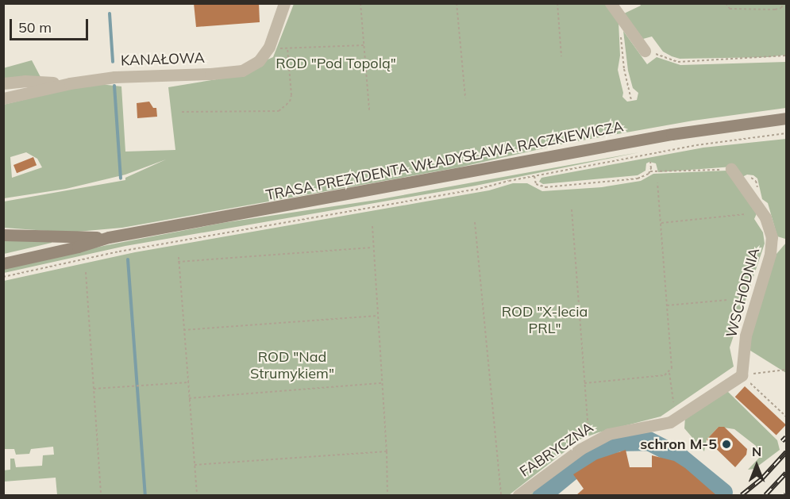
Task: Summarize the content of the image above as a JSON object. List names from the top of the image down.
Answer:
{
  "streets": {
    "main road": ["TRASA PREZYDENTA WŁADYSŁAWA RACZKIEWICZA"],
    "street": ["KANAŁOWA", "WSCHODNIA", "FABRYCZNA"]
  },
  "crossings": [
    ["WSCHODNIA", "FABRYCZNA"]
  ],
  "parks": ["ROD \"Pod Topolą\"", "ROD \"X-lecia PRL\"", "ROD \"Nad Strumykiem\""],
  "places": ["schron M-5"],
  "scale_bar": "50 m",
  "north": "top"
}
